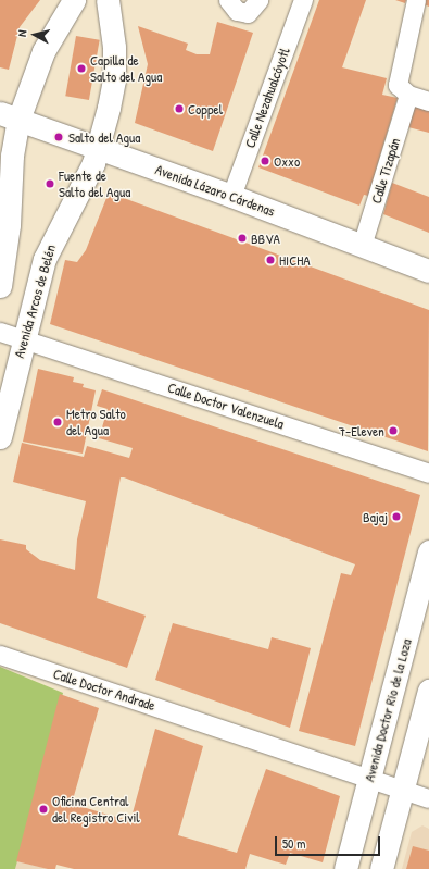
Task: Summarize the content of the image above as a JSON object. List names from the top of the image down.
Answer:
{
  "streets": {
    "main road": ["Avenida Lázaro Cárdenas", "Avenida Arcos de Belén", "Avenida Doctor Río de la Loza"],
    "street": [
      "Calle Nezahualcóyotl",
      "Calle Tizapán",
      "Calle Doctor Valenzuela",
      "Calle Doctor Andrade"
    ]
  },
  "crossings": [
    ["Calle Nezahualcóyotl", "Avenida Lázaro Cárdenas"],
    ["Calle Tizapán", "Avenida Lázaro Cárdenas"],
    ["Avenida Lázaro Cárdenas", "Avenida Arcos de Belén"],
    ["Avenida Arcos de Belén", "Calle Doctor Valenzuela"],
    ["Calle Doctor Andrade", "Avenida Doctor Río de la Loza"]
  ],
  "places": [
    "Capilla de Salto del Agua",
    "Coppel",
    "Salto del Agua",
    "Oxxo",
    "Fuente de Salto del Agua",
    "BBVA",
    "HICHA",
    "Metro Salto del Agua",
    "7-Eleven",
    "Bajaj",
    "Oficina Central del Registro Civil"
  ],
  "scale_bar": "50 m",
  "north": "left"
}
